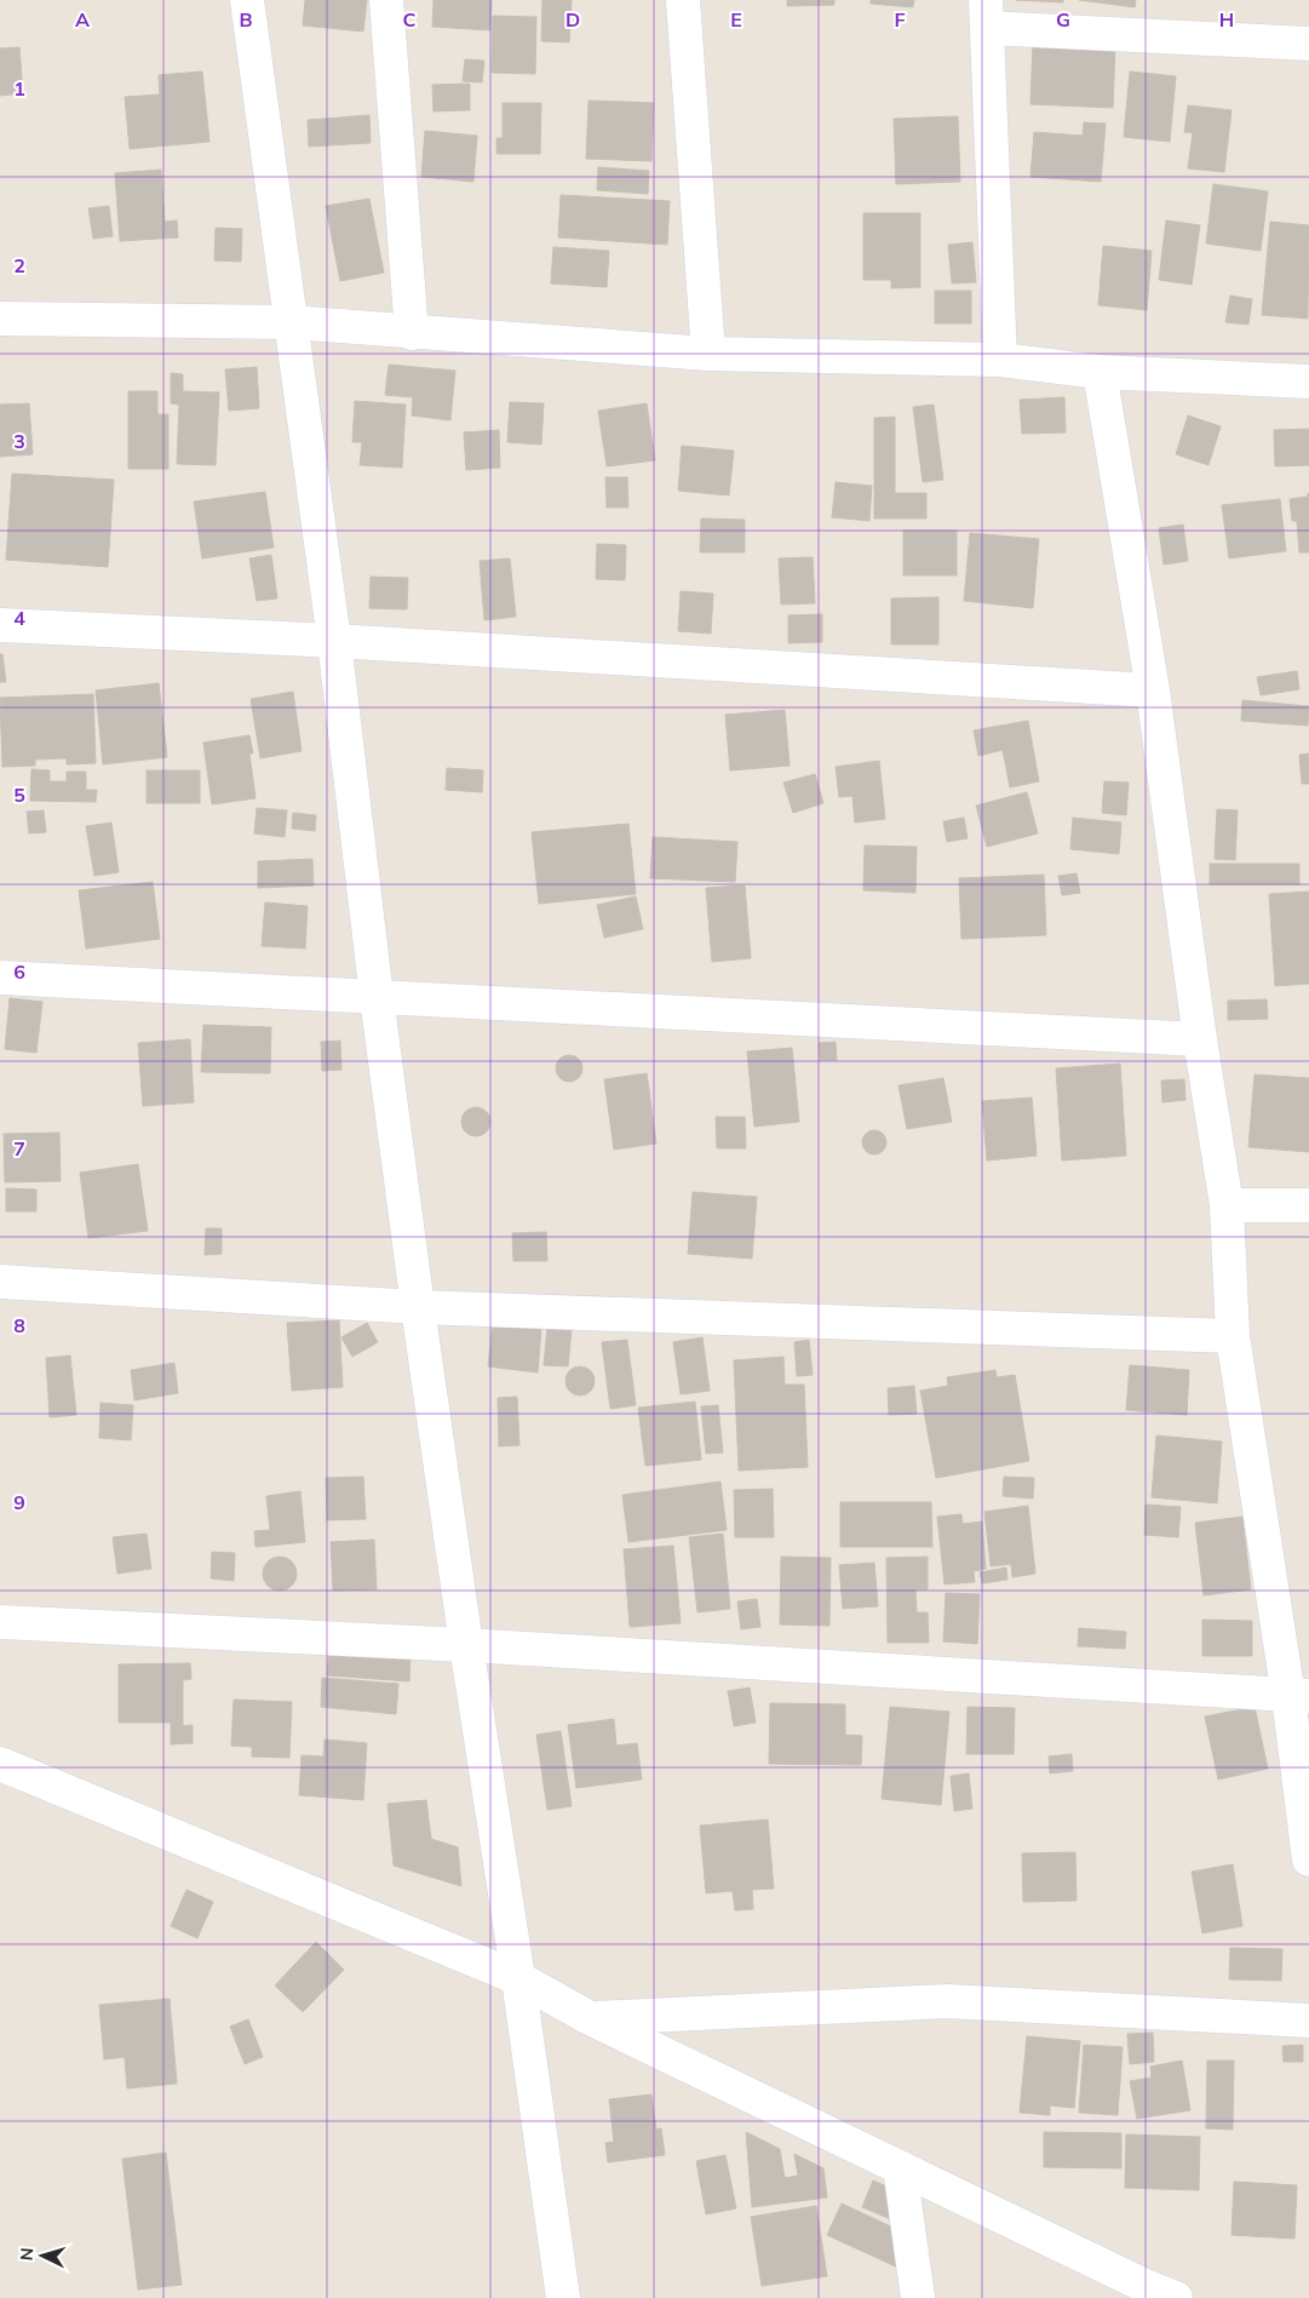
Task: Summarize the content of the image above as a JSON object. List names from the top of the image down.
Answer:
{
  "north": "left",
  "grid": {
    "columns": [
      "A",
      "B",
      "C",
      "D",
      "E",
      "F",
      "G",
      "H"
    ],
    "rows": [
      "1",
      "2",
      "3",
      "4",
      "5",
      "6",
      "7",
      "8",
      "9"
    ]
  }
}
